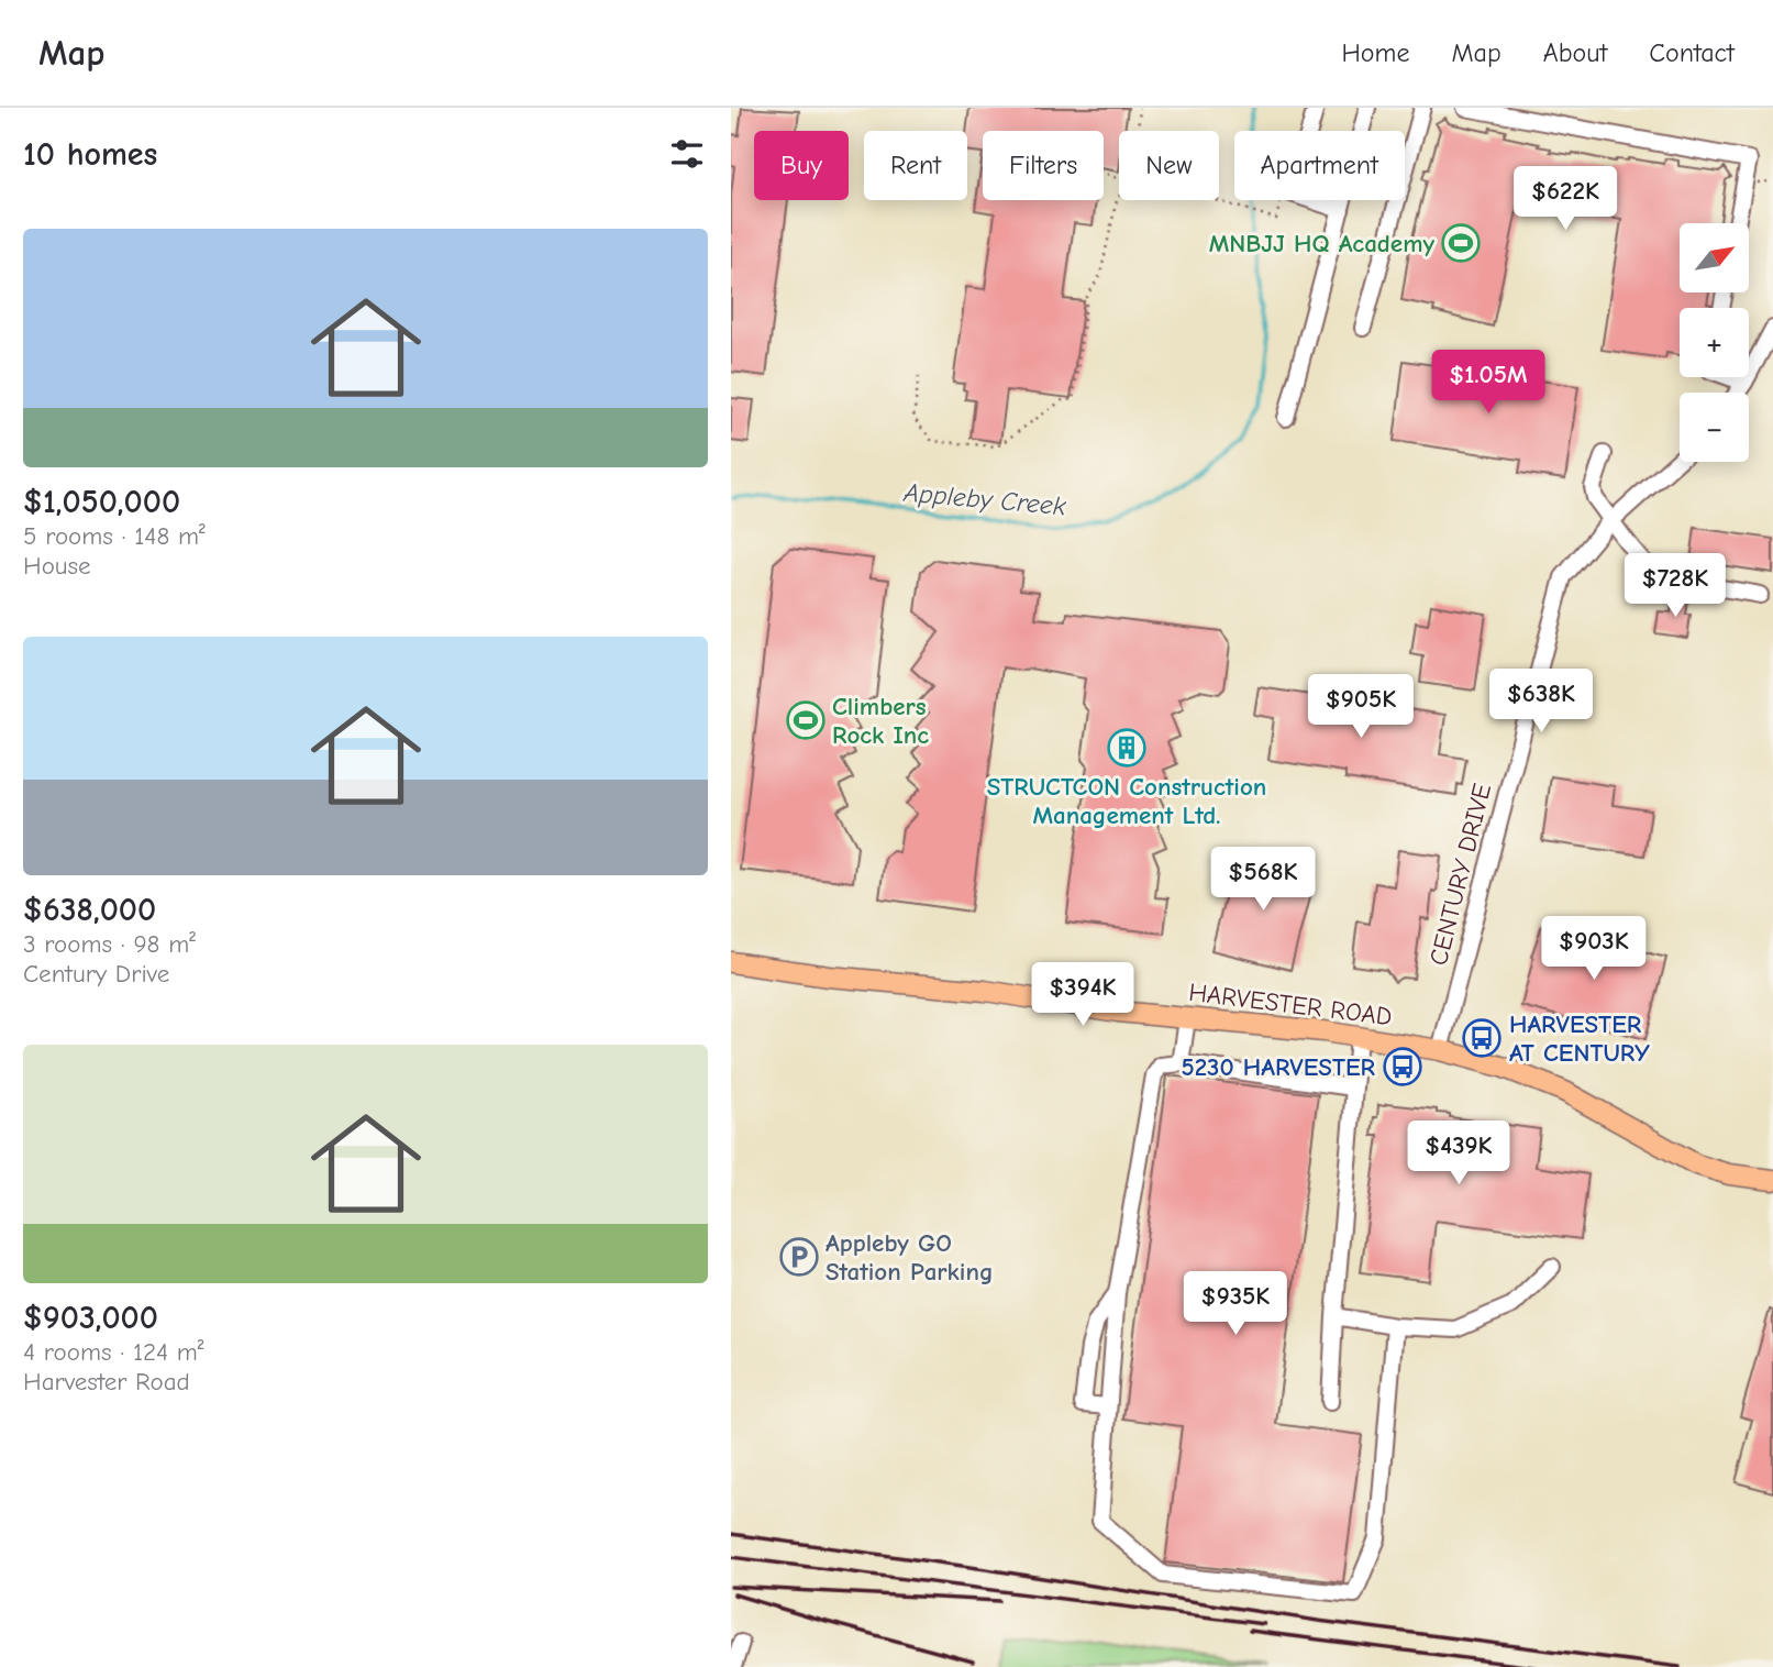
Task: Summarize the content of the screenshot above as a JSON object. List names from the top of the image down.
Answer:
{
  "streets": {
    "main road": ["HARVESTER ROAD"],
    "street": ["CENTURY DRIVE"]
  },
  "crossings": [
    ["CENTURY DRIVE", "HARVESTER ROAD"]
  ],
  "water": ["Appleby Creek"],
  "places": {
    "sports": ["MNBJJ HQ Academy", "Climbers Rock Inc"],
    "building": ["STRUCTCON Construction Management Ltd."],
    "bus stop": ["HARVESTER AT CENTURY", "5230 HARVESTER"],
    "parking": ["Appleby GO Station Parking"]
  },
  "north": "top right",
  "page": {
    "header": "Map",
    "nav": [
      "Home",
      "Map",
      "About",
      "Contact"
    ],
    "heading": "10 homes",
    "chip": [
      "Buy",
      "Rent",
      "Filters",
      "New",
      "Apartment"
    ],
    "price": [
      "$622K",
      "$1.05M",
      "$728K",
      "$638K",
      "$905K",
      "$568K",
      "$903K",
      "$394K",
      "$439K",
      "$935K"
    ],
    "list": [
      {
        "name": "$1,050,000",
        "note": "5 rooms · 148 m² · House"
      },
      {
        "name": "$638,000",
        "note": "3 rooms · 98 m² · Century Drive"
      },
      {
        "name": "$903,000",
        "note": "4 rooms · 124 m² · Harvester Road"
      }
    ],
    "map_buttons": ["+", "−"]
  }
}
